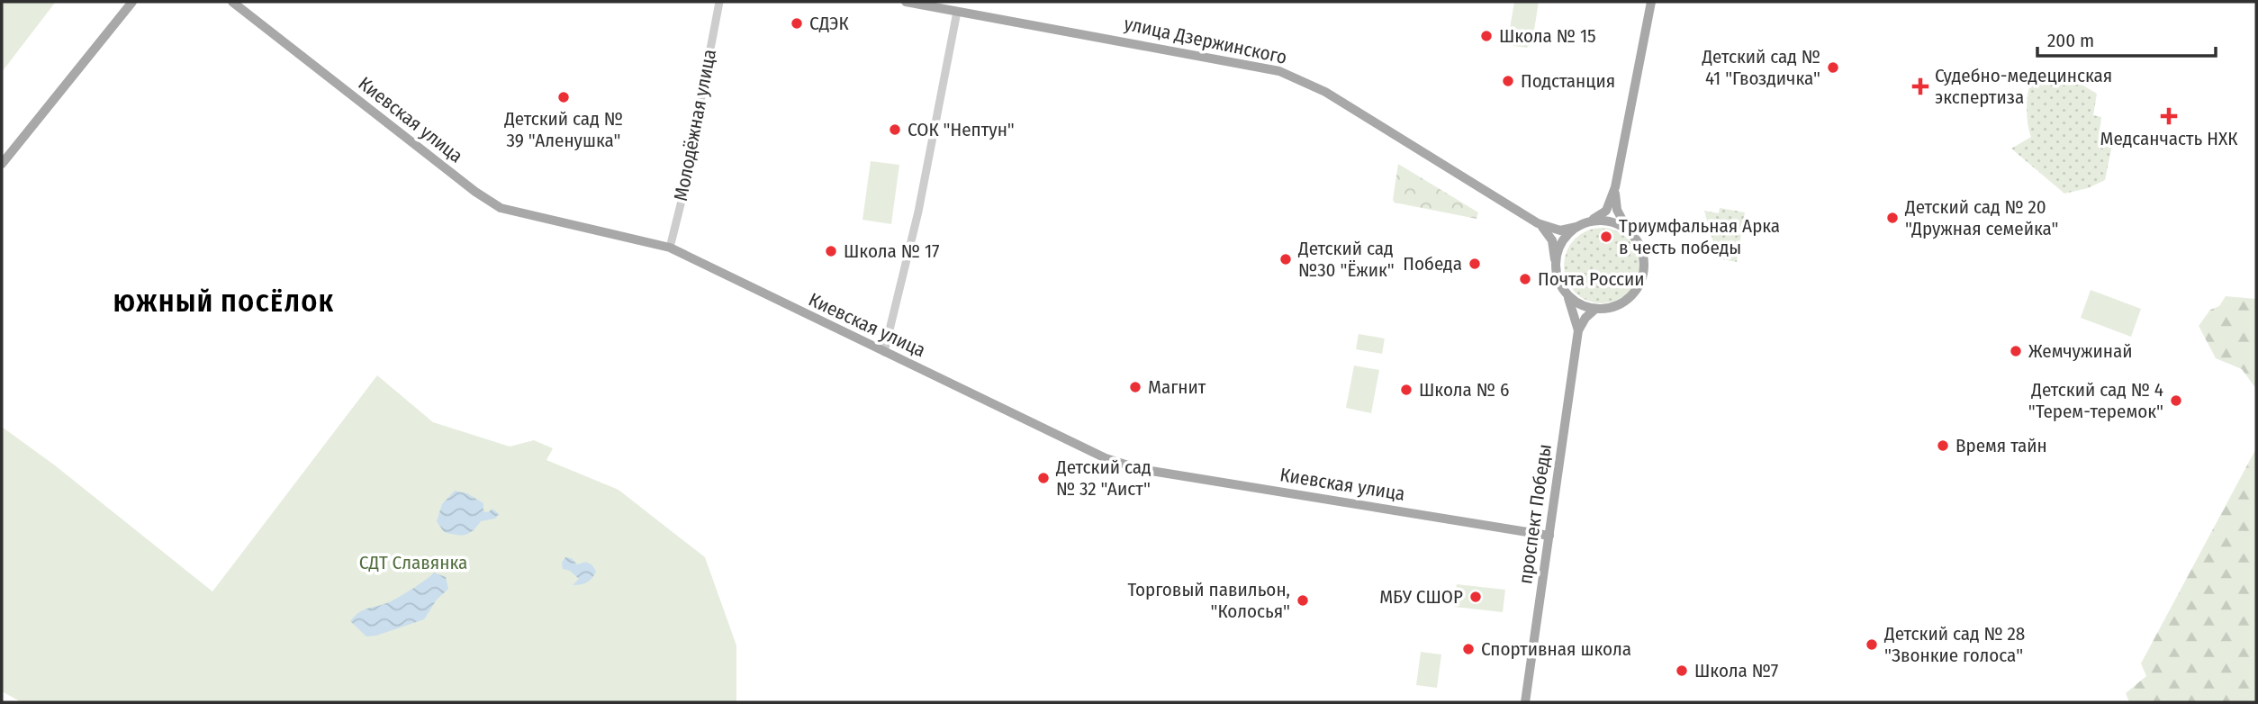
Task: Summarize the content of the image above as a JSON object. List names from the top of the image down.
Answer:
{
  "streets": {
    "main road": ["улица Дзержинского", "Киевская улица", "проспект Победы"],
    "street": ["Молодёжная улица"]
  },
  "crossings": [
    ["улица Дзержинского", "проспект Победы"],
    ["Киевская улица", "Молодёжная улица"],
    ["Киевская улица", "проспект Победы"]
  ],
  "districts": ["ЮЖНЫЙ ПОСЁЛОК"],
  "parks": ["СДТ Славянка"],
  "places": {
    "other": [
      "СДЭК",
      "Школа № 15",
      "Детский сад № 41 \"Гвоздичка\"",
      "Подстанция",
      "Детский сад № 39 \"Аленушка\"",
      "СОК \"Нептун\"",
      "Детский сад № 20 \"Дружная семейка\"",
      "Триумфальная Арка в честь победы",
      "Школа № 17",
      "Детский сад №30 \"Ёжик\"",
      "Победа",
      "Почта России",
      "Жемчужинай",
      "Магнит",
      "Школа № 6",
      "Детский сад № 4 \"Терем-теремок\"",
      "Время тайн",
      "Детский сад № 32 \"Аист\"",
      "МБУ СШОР",
      "Торговый павильон, \"Колосья\"",
      "Детский сад № 28 \"Звонкие голоса\"",
      "Спортивная школа",
      "Школа №7"
    ],
    "health": ["Судебно-медецинская экспертиза", "Медсанчасть НХК"]
  },
  "scale_bar": "200 m"
}
